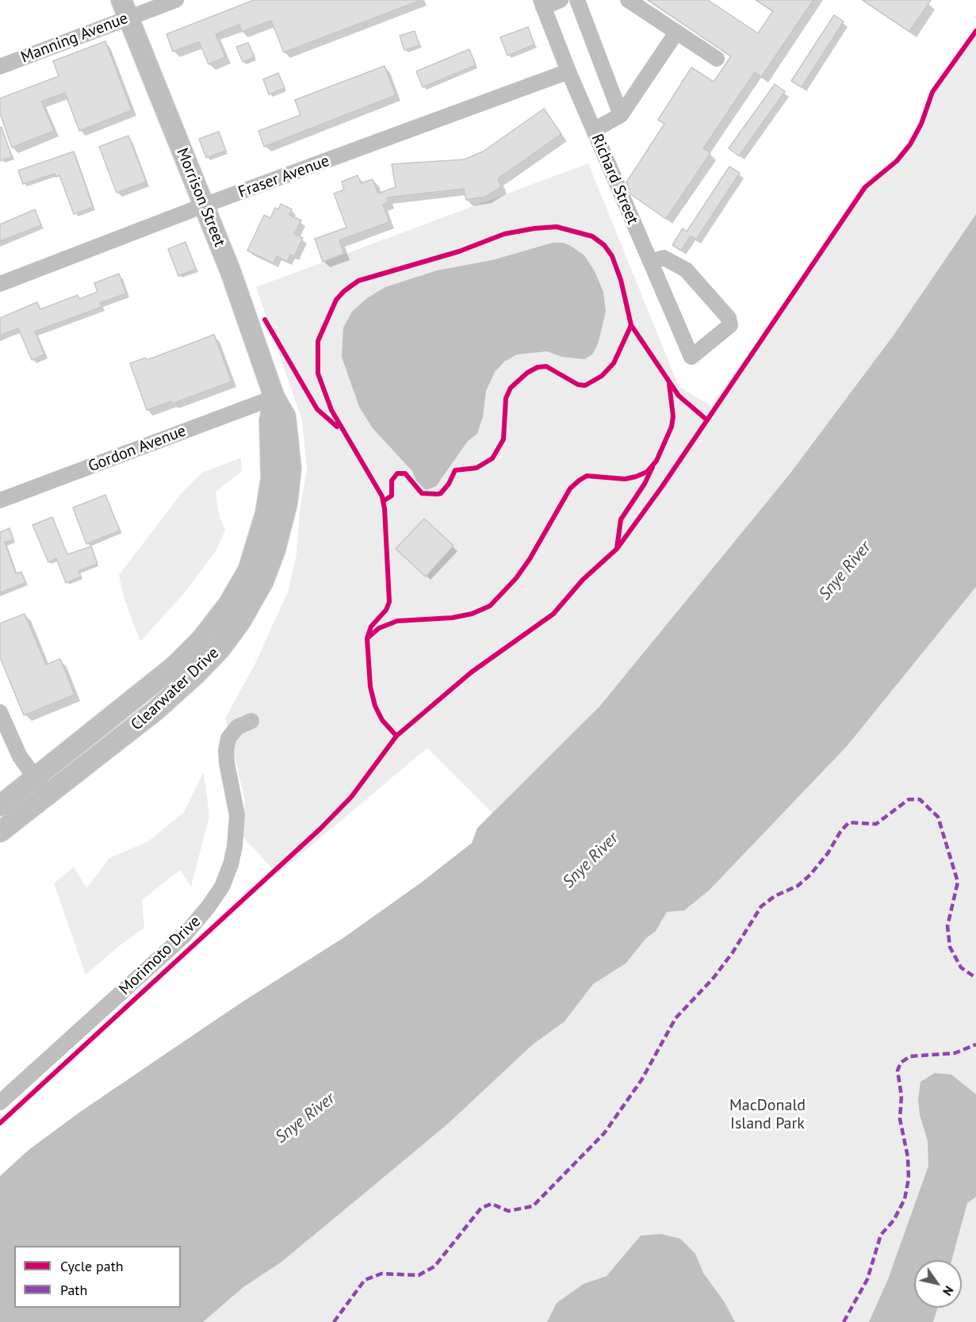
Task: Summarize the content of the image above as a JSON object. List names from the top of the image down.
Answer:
{
  "streets": {
    "main road": ["Morrison Street", "Clearwater Drive"],
    "street": [
      "Manning Avenue",
      "Fraser Avenue",
      "Richard Street",
      "Gordon Avenue",
      "Morimoto Drive"
    ]
  },
  "crossings": [
    ["Manning Avenue", "Morrison Street"],
    ["Fraser Avenue", "Richard Street"],
    ["Fraser Avenue", "Morrison Street"],
    ["Morrison Street", "Gordon Avenue"],
    ["Morrison Street", "Clearwater Drive"],
    ["Gordon Avenue", "Clearwater Drive"]
  ],
  "water": ["Snye River"],
  "parks": ["MacDonald Island Park"],
  "legend": ["Cycle path", "Path"],
  "north": "bottom right"
}
